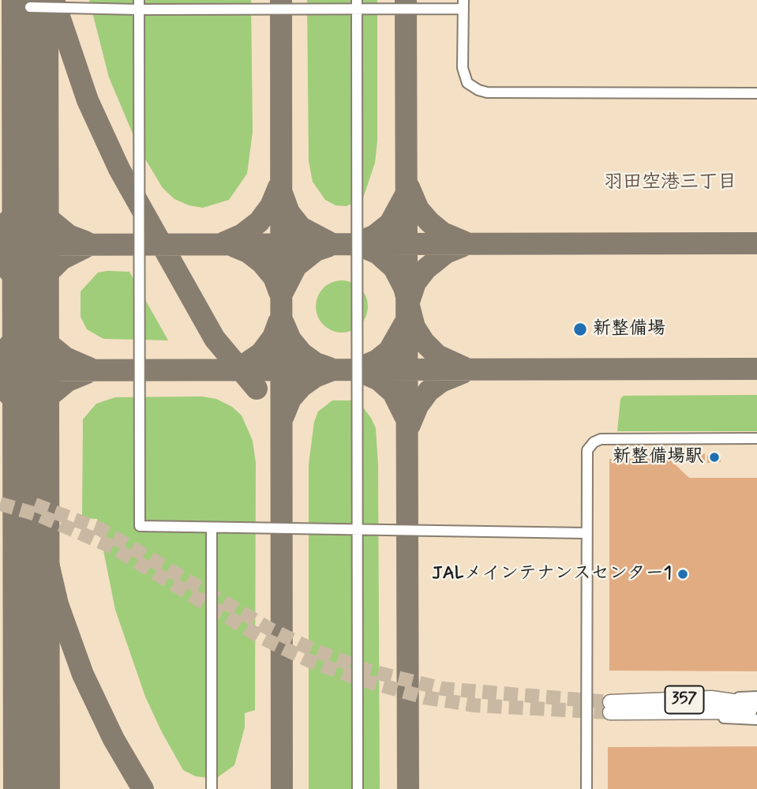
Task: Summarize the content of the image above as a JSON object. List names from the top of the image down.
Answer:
{
  "streets": {
    "highway": ["357"]
  },
  "districts": ["羽田空港三丁目"],
  "places": ["新整備場", "新整備場駅", "JALメインテナンスセンター1"]
}
